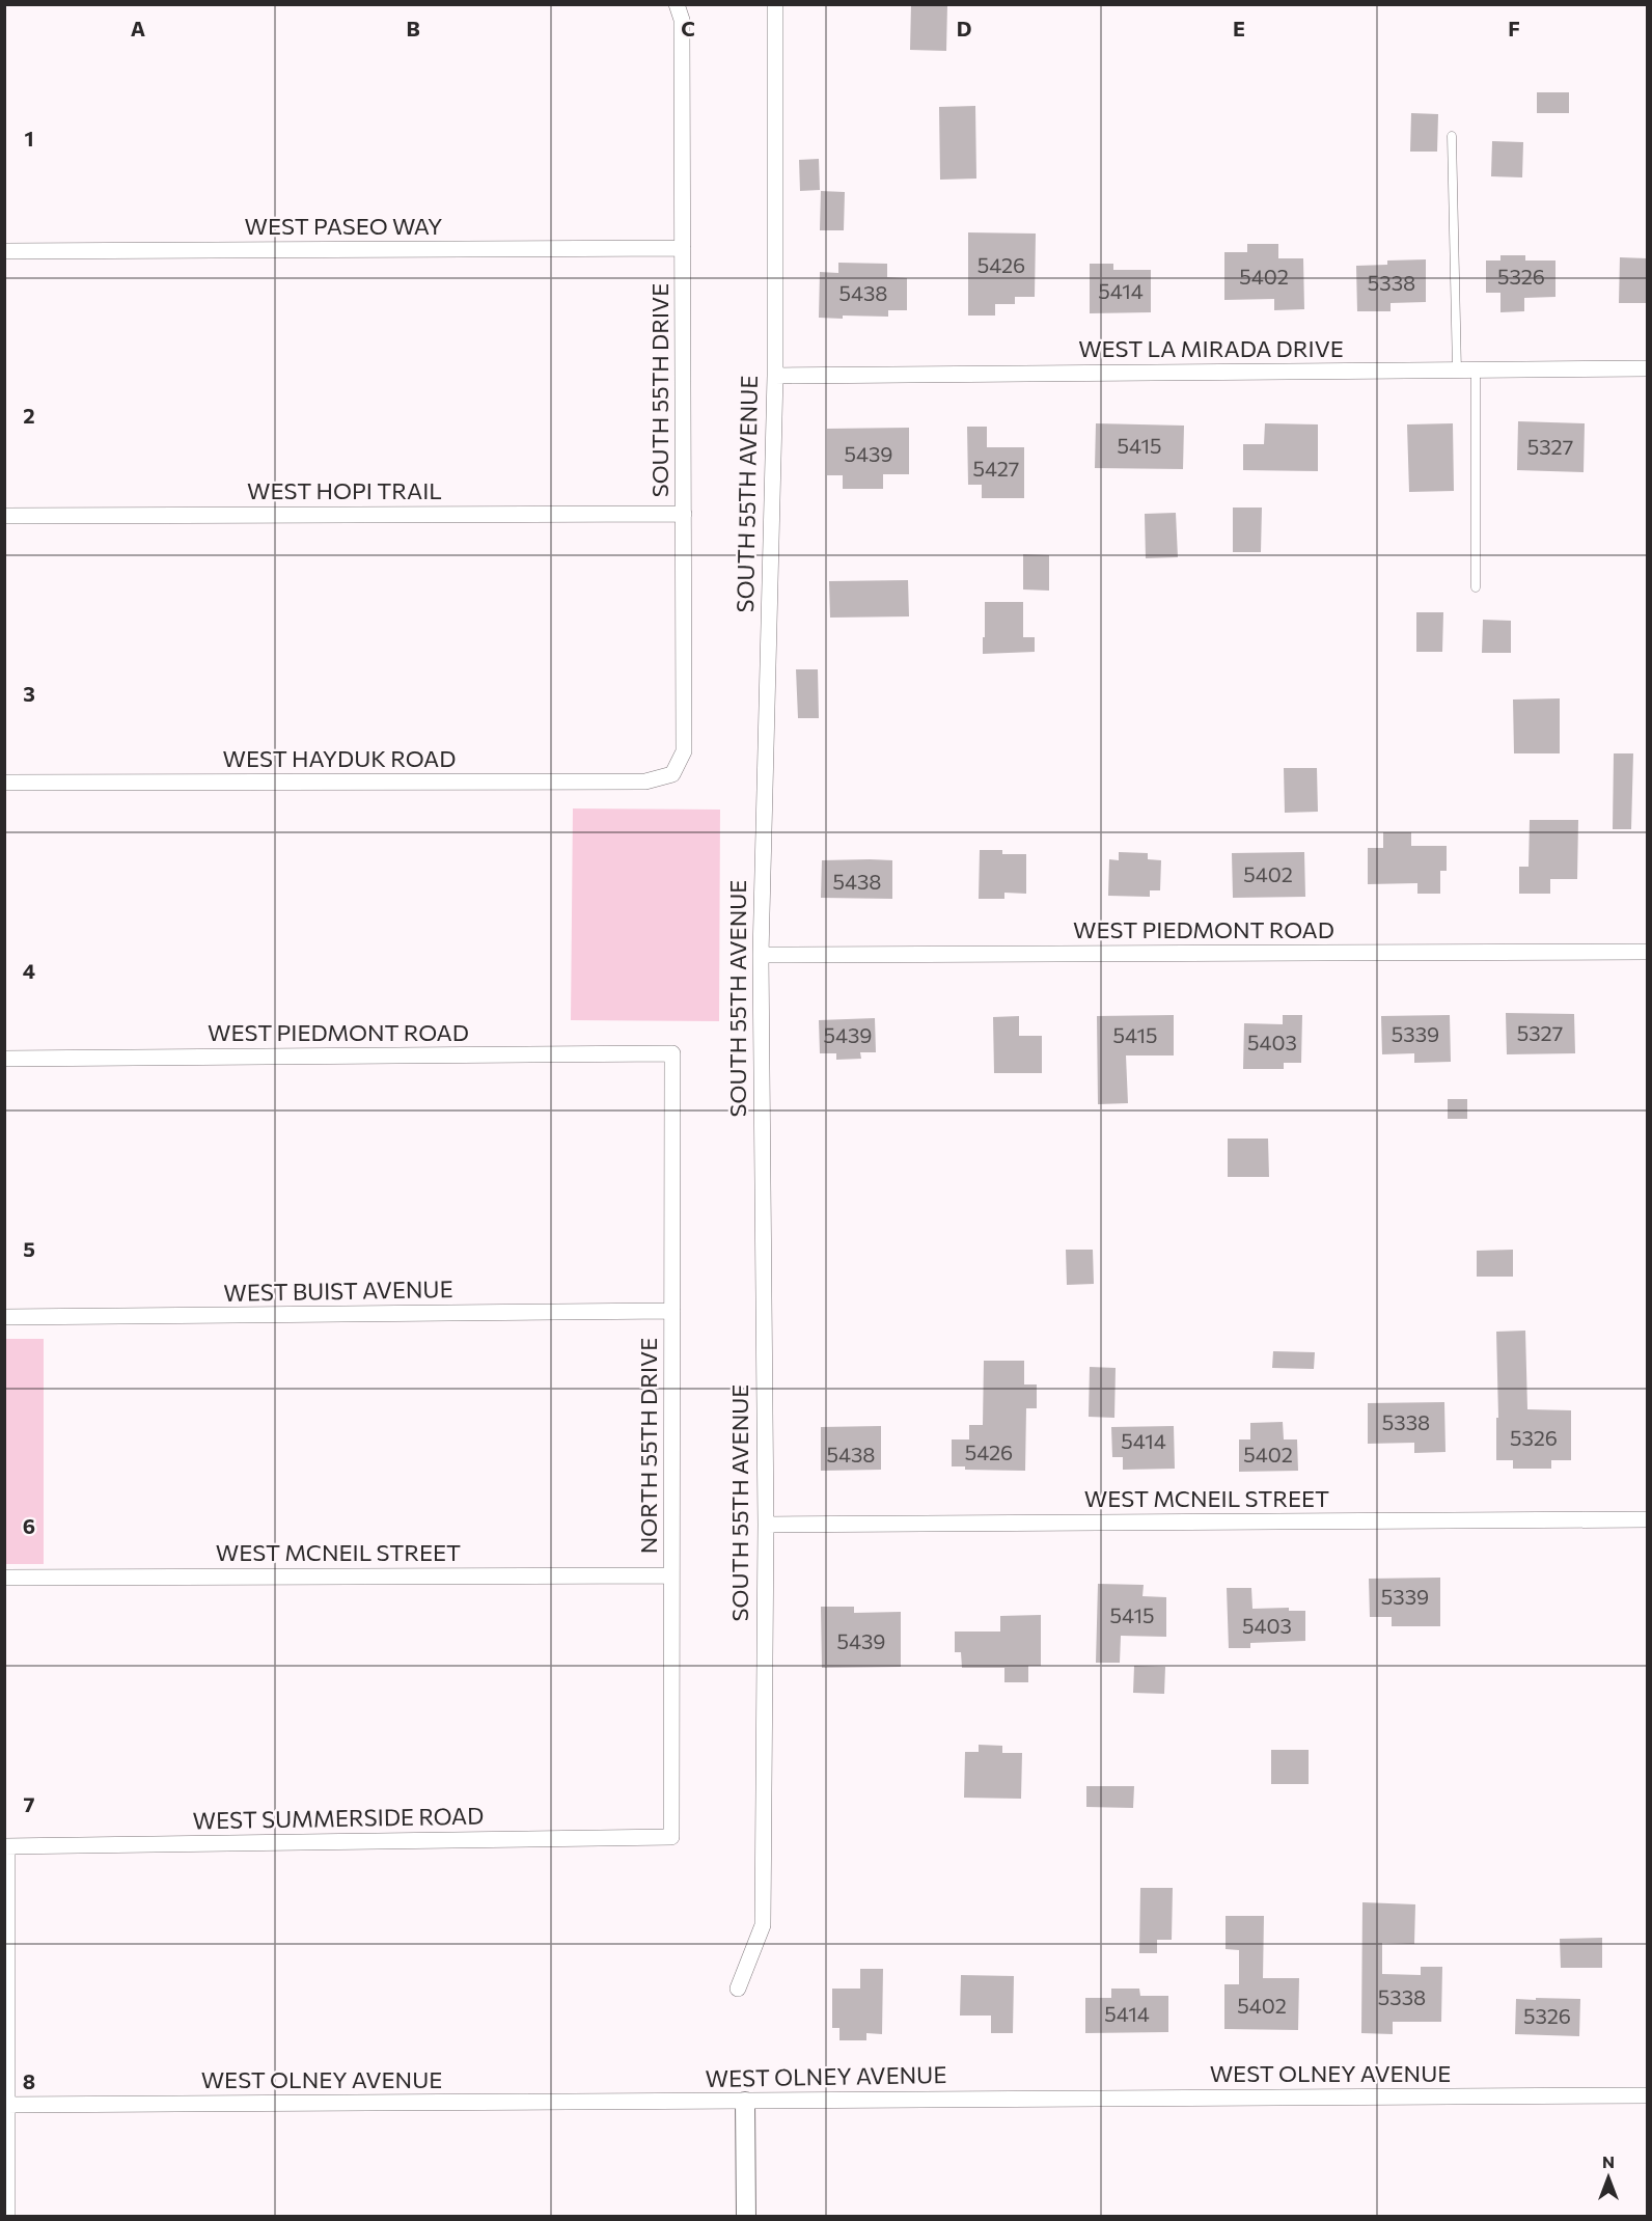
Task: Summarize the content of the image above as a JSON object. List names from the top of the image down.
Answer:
{
  "streets": {
    "street": [
      "WEST PASEO WAY",
      "WEST LA MIRADA DRIVE",
      "SOUTH 55TH DRIVE",
      "WEST HOPI TRAIL",
      "SOUTH 55TH AVENUE",
      "WEST HAYDUK ROAD",
      "WEST PIEDMONT ROAD",
      "WEST BUIST AVENUE",
      "NORTH 55TH DRIVE",
      "WEST MCNEIL STREET",
      "WEST SUMMERSIDE ROAD",
      "WEST OLNEY AVENUE"
    ]
  },
  "crossings": [
    ["WEST PASEO WAY", "SOUTH 55TH DRIVE"],
    ["WEST LA MIRADA DRIVE", "SOUTH 55TH AVENUE"],
    ["SOUTH 55TH DRIVE", "WEST HOPI TRAIL"],
    ["SOUTH 55TH DRIVE", "WEST HAYDUK ROAD"],
    ["SOUTH 55TH AVENUE", "WEST PIEDMONT ROAD"],
    ["SOUTH 55TH AVENUE", "WEST MCNEIL STREET"],
    ["WEST PIEDMONT ROAD", "NORTH 55TH DRIVE"],
    ["WEST BUIST AVENUE", "NORTH 55TH DRIVE"],
    ["NORTH 55TH DRIVE", "WEST MCNEIL STREET"],
    ["NORTH 55TH DRIVE", "WEST SUMMERSIDE ROAD"]
  ],
  "house_numbers": [
    "5426",
    "5402",
    "5326",
    "5338",
    "5414",
    "5438",
    "5415",
    "5327",
    "5439",
    "5427",
    "5402",
    "5438",
    "5327",
    "5339",
    "5439",
    "5415",
    "5403",
    "5338",
    "5326",
    "5414",
    "5426",
    "5438",
    "5402",
    "5339",
    "5415",
    "5403",
    "5439",
    "5338",
    "5402",
    "5414",
    "5326"
  ],
  "north": "top",
  "grid": {
    "columns": [
      "A",
      "B",
      "C",
      "D",
      "E",
      "F"
    ],
    "rows": [
      "1",
      "2",
      "3",
      "4",
      "5",
      "6",
      "7",
      "8"
    ]
  }
}
